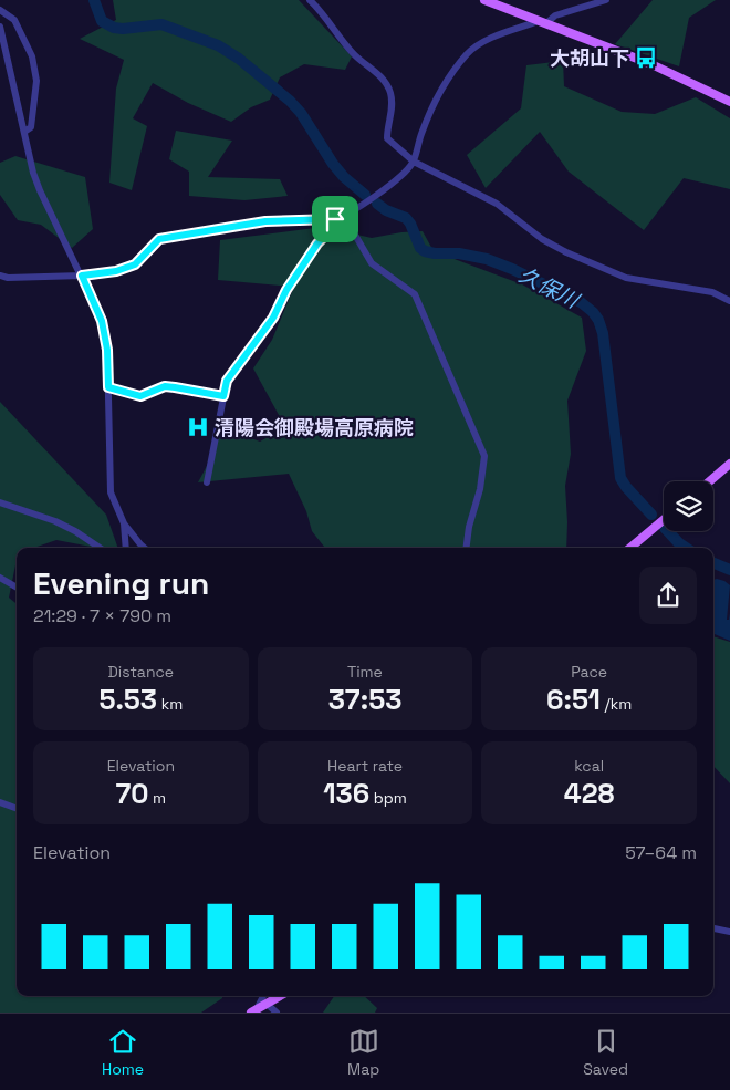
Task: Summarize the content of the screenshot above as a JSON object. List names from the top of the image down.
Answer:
{
  "water": ["久保川"],
  "places": {
    "bus stop": ["大胡山下"],
    "hospital": ["清陽会御殿場高原病院"]
  },
  "page": {
    "heading": ["Evening run", "21:29 · 7 × 790 m"],
    "stats": [
      ["Distance", "5.53 km"],
      ["Time", "37:53"],
      ["Pace", "6:51 /km"],
      ["Elevation", "70 m"],
      ["Heart rate", "136 bpm"],
      ["kcal", "428"]
    ],
    "chart": ["Elevation", "57–64 m"],
    "tabs": ["Home", "Map", "Saved"]
  }
}
